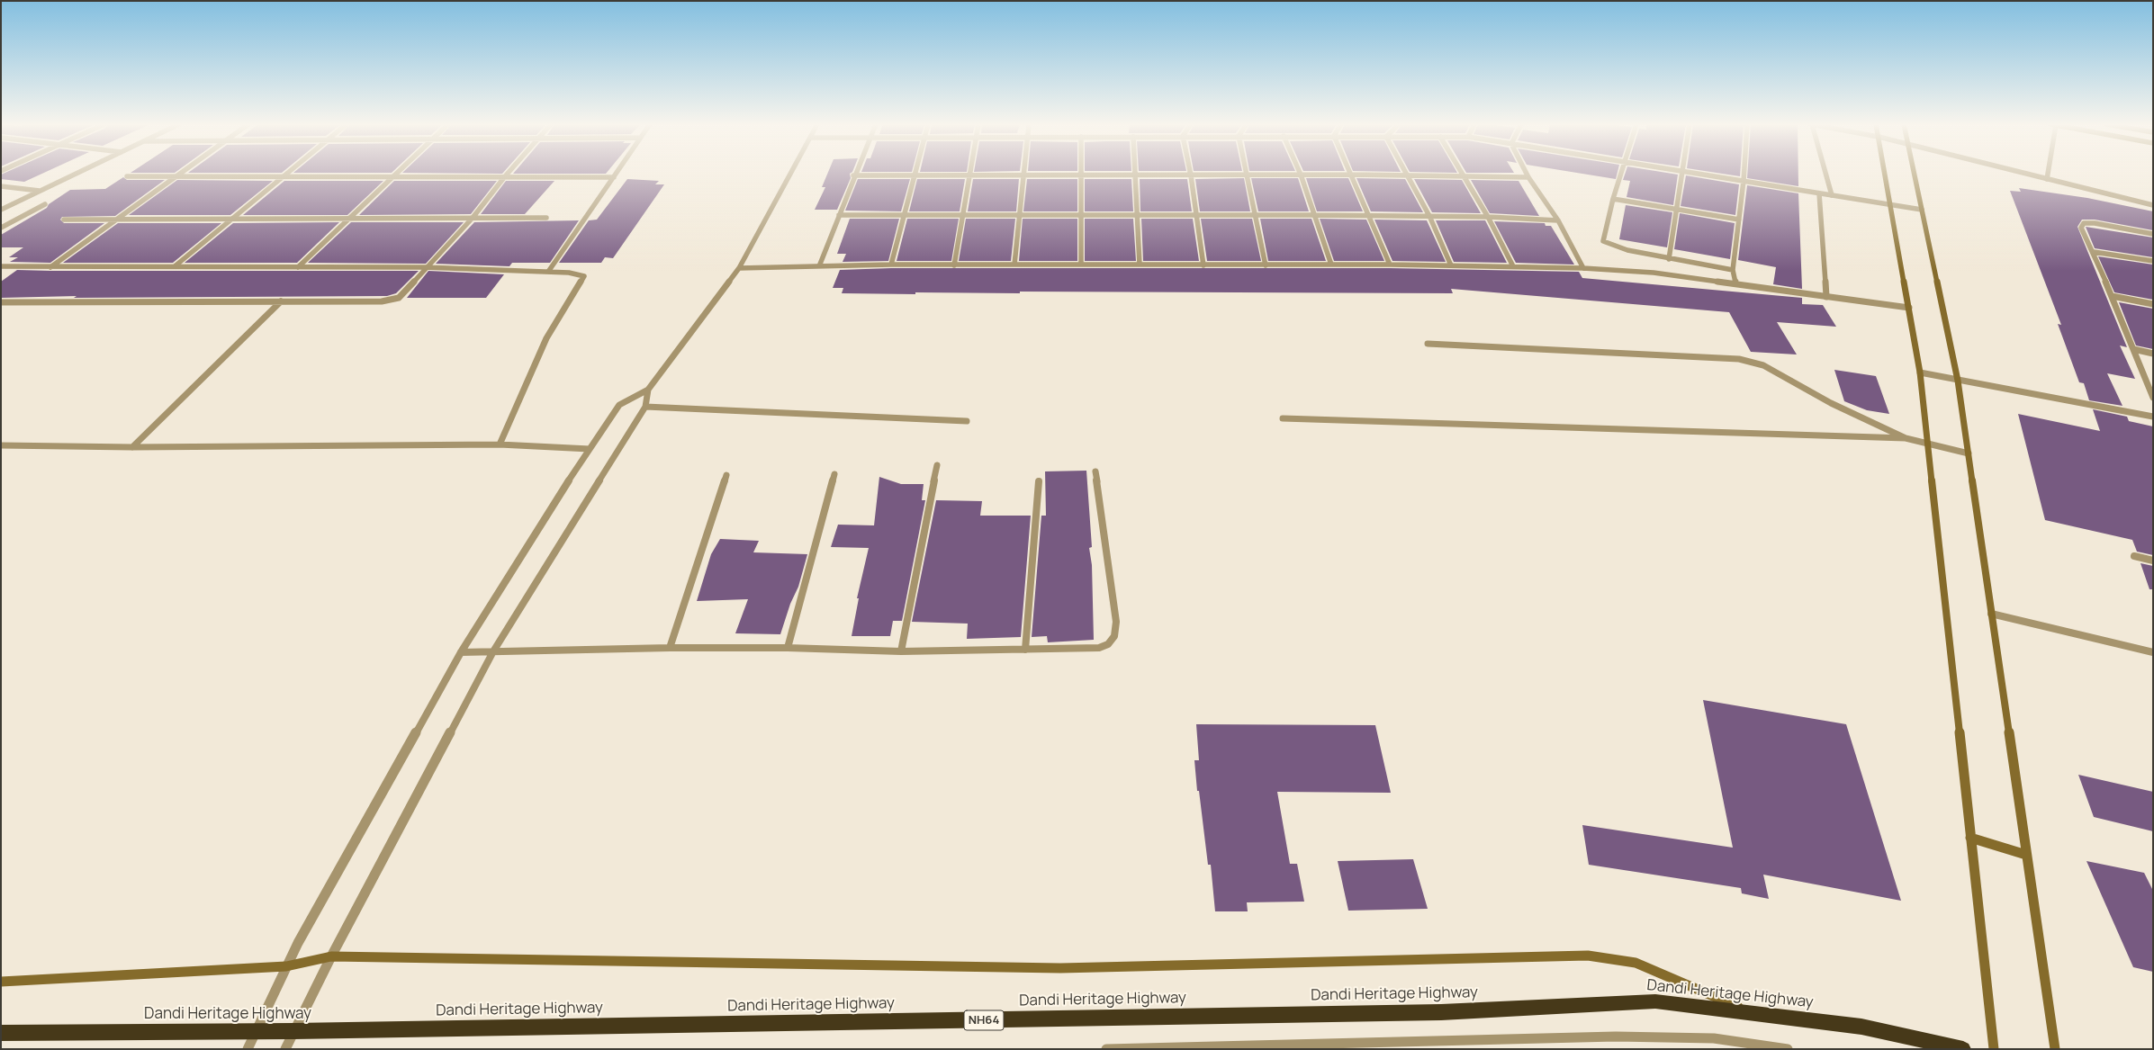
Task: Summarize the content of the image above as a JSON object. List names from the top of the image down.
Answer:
{
  "streets": {
    "highway": ["Dandi Heritage Highway", "NH64"]
  }
}
